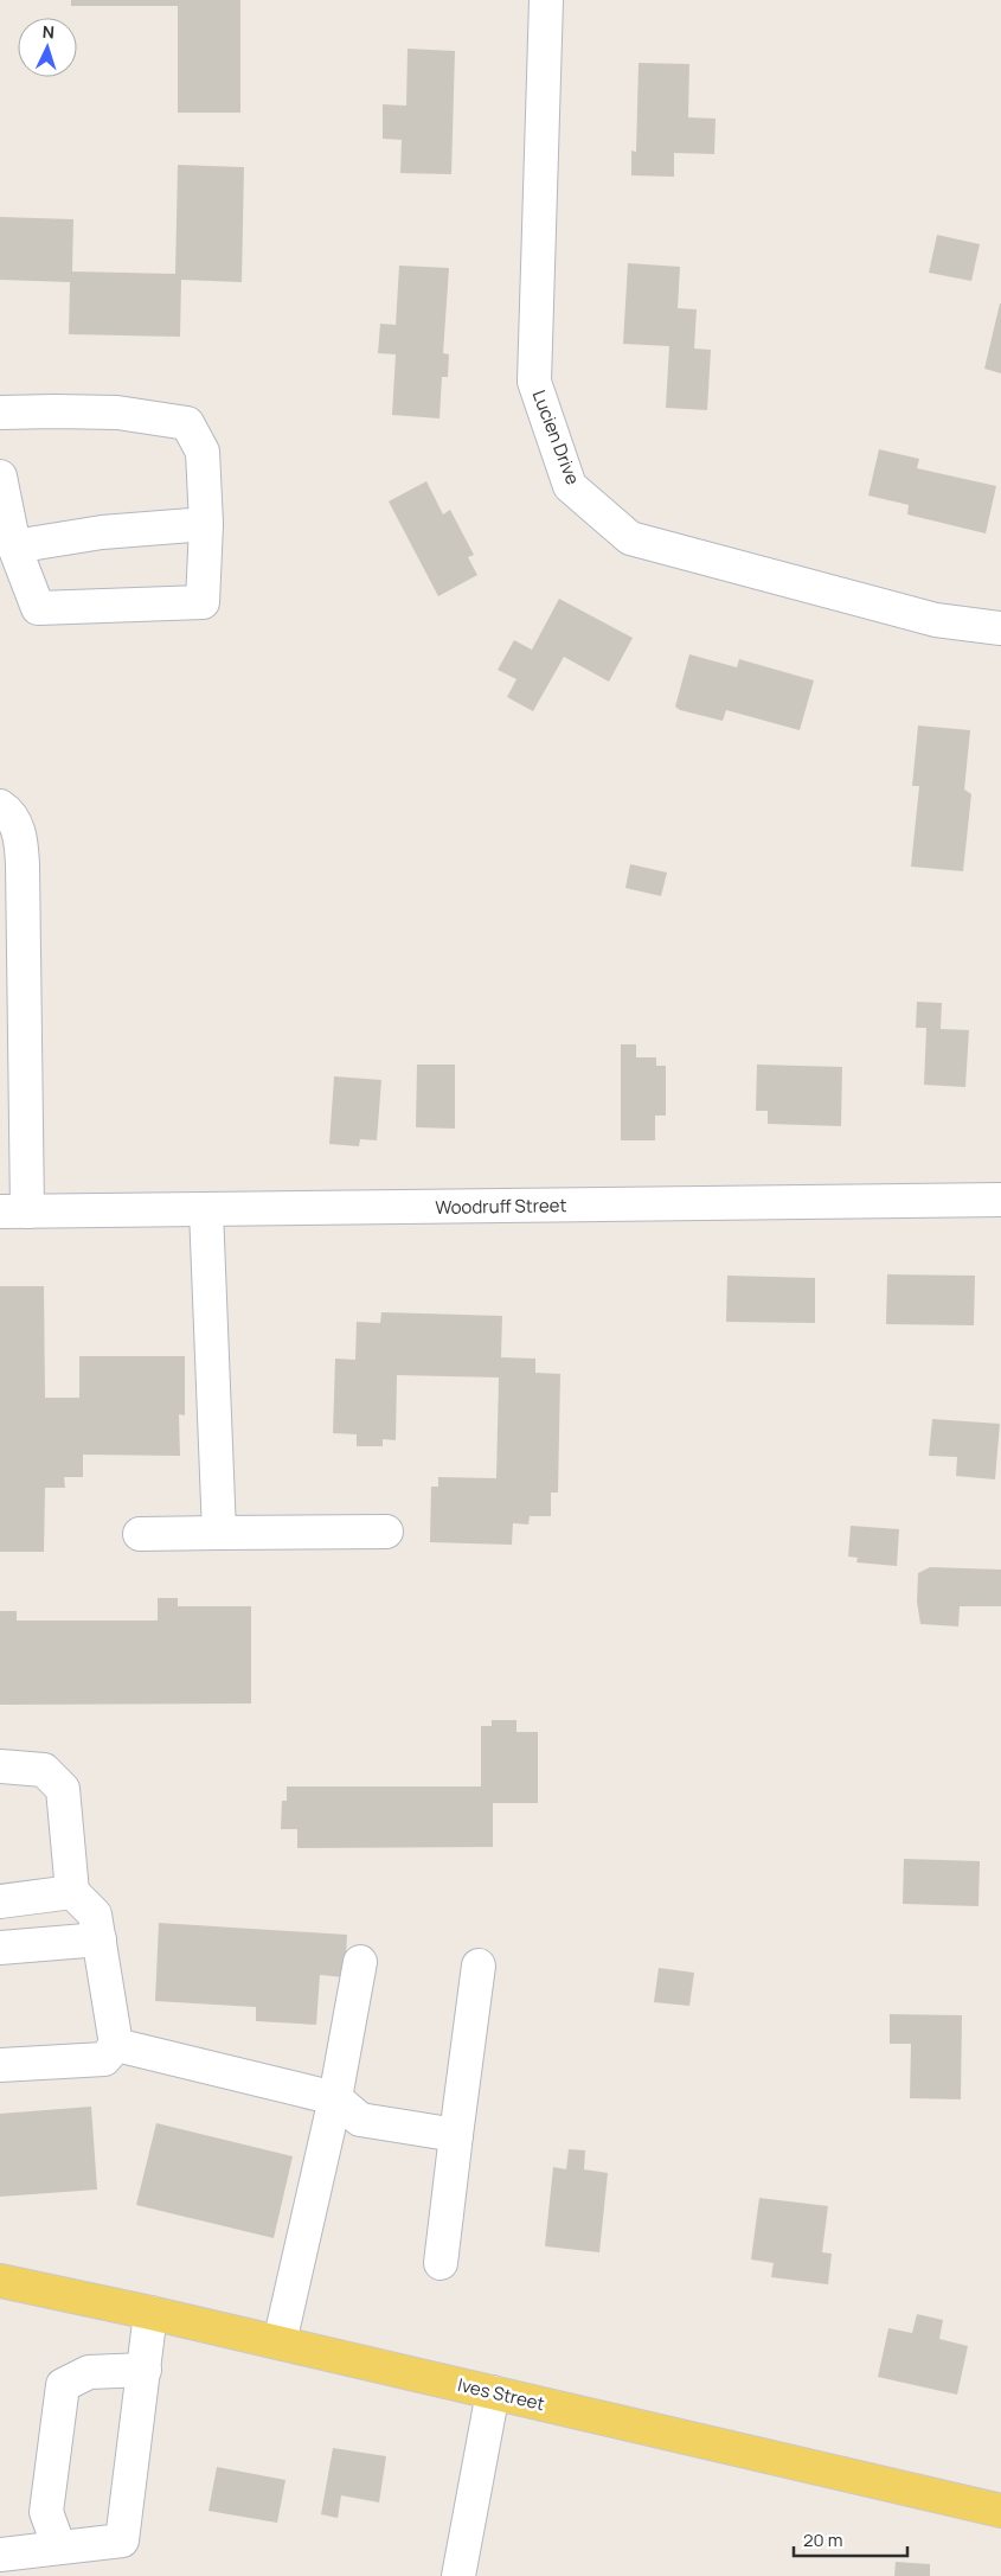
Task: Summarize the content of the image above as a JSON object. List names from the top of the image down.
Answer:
{
  "streets": {
    "main road": ["Ives Street"],
    "street": ["Lucien Drive", "Woodruff Street"]
  },
  "scale_bar": "20 m",
  "north": "top"
}
